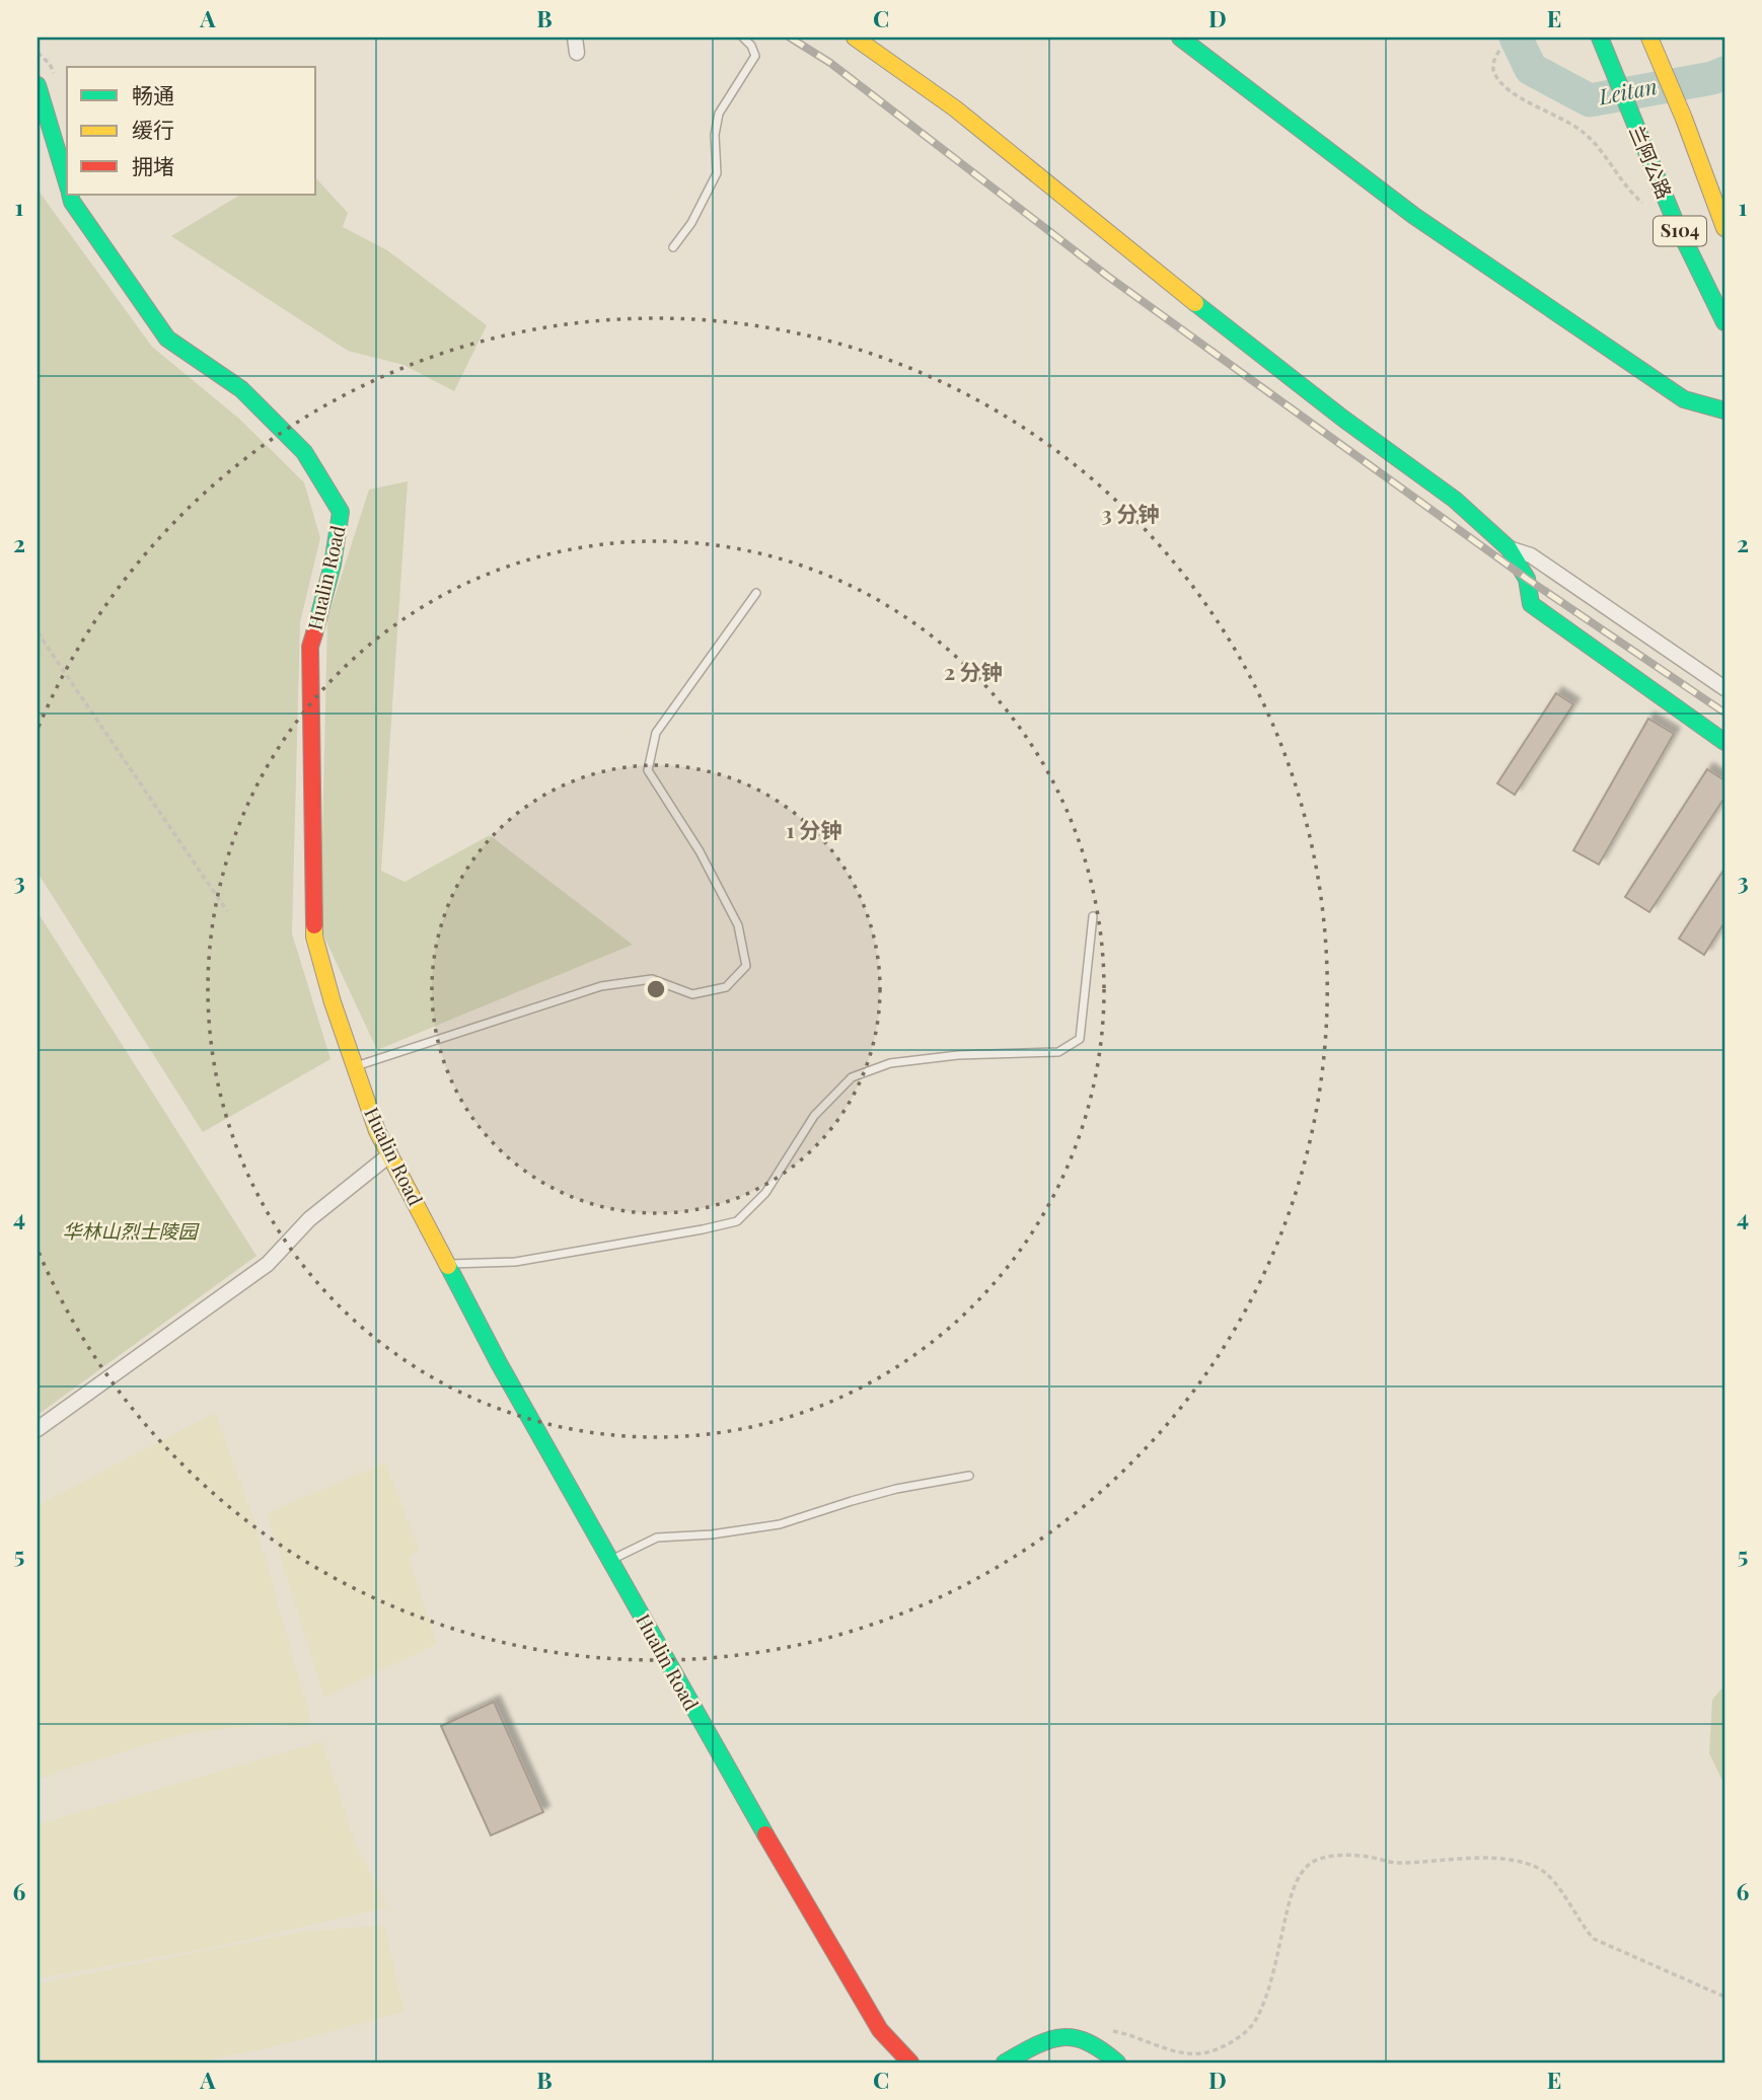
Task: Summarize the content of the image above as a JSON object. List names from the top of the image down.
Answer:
{
  "streets": {
    "main road": ["兰阿公路", "S104", "Hualin Road"]
  },
  "water": ["Leitan"],
  "parks": ["华林山烈士陵园"],
  "legend": ["畅通", "缓行", "拥堵"],
  "grid": {
    "columns": [
      "A",
      "B",
      "C",
      "D",
      "E"
    ],
    "rows": [
      "1",
      "2",
      "3",
      "4",
      "5",
      "6"
    ]
  },
  "rings": ["3 分钟", "2 分钟", "1 分钟"]
}
